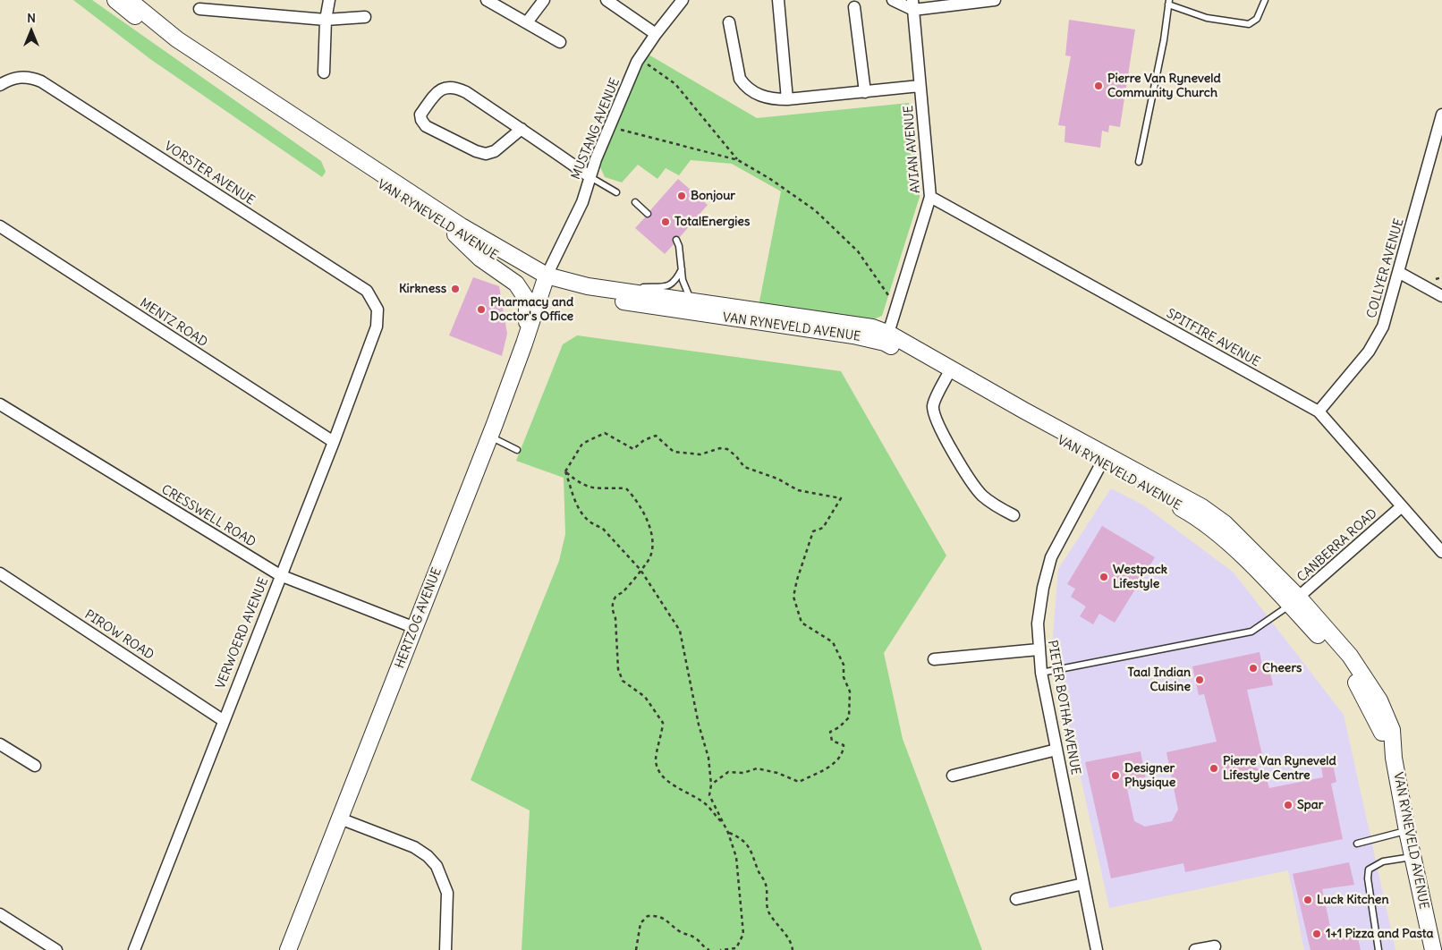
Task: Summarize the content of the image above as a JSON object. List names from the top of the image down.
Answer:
{
  "streets": {
    "main road": ["VAN RYNEVELD AVENUE", "HERTZOG AVENUE"],
    "street": [
      "MUSTANG AVENUE",
      "AVIAN AVENUE",
      "VORSTER AVENUE",
      "COLLYER AVENUE",
      "MENTZ ROAD",
      "SPITFIRE AVENUE",
      "CRESSWELL ROAD",
      "CANBERRA ROAD",
      "VERWOERD AVENUE",
      "PIROW ROAD",
      "PIETER BOTHA AVENUE"
    ]
  },
  "crossings": [
    ["MUSTANG AVENUE", "VAN RYNEVELD AVENUE"],
    ["MUSTANG AVENUE", "HERTZOG AVENUE"],
    ["AVIAN AVENUE", "VAN RYNEVELD AVENUE"],
    ["AVIAN AVENUE", "SPITFIRE AVENUE"],
    ["VORSTER AVENUE", "VERWOERD AVENUE"],
    ["VAN RYNEVELD AVENUE", "CANBERRA ROAD"],
    ["VAN RYNEVELD AVENUE", "HERTZOG AVENUE"],
    ["VAN RYNEVELD AVENUE", "PIETER BOTHA AVENUE"],
    ["COLLYER AVENUE", "SPITFIRE AVENUE"],
    ["MENTZ ROAD", "VERWOERD AVENUE"],
    ["SPITFIRE AVENUE", "CANBERRA ROAD"],
    ["CRESSWELL ROAD", "HERTZOG AVENUE"],
    ["CRESSWELL ROAD", "VERWOERD AVENUE"],
    ["VERWOERD AVENUE", "PIROW ROAD"]
  ],
  "places": [
    "Pierre Van Ryneveld Community Church",
    "Bonjour",
    "TotalEnergies",
    "Kirkness",
    "Pharmacy and Doctor's Office",
    "Westpack Lifestyle",
    "Cheers",
    "Taal Indian Cuisine",
    "Pierre Van Ryneveld Lifestyle Centre",
    "Designer Physique",
    "Spar",
    "Luck Kitchen",
    "1+1 Pizza and Pasta"
  ],
  "north": "top"
}
